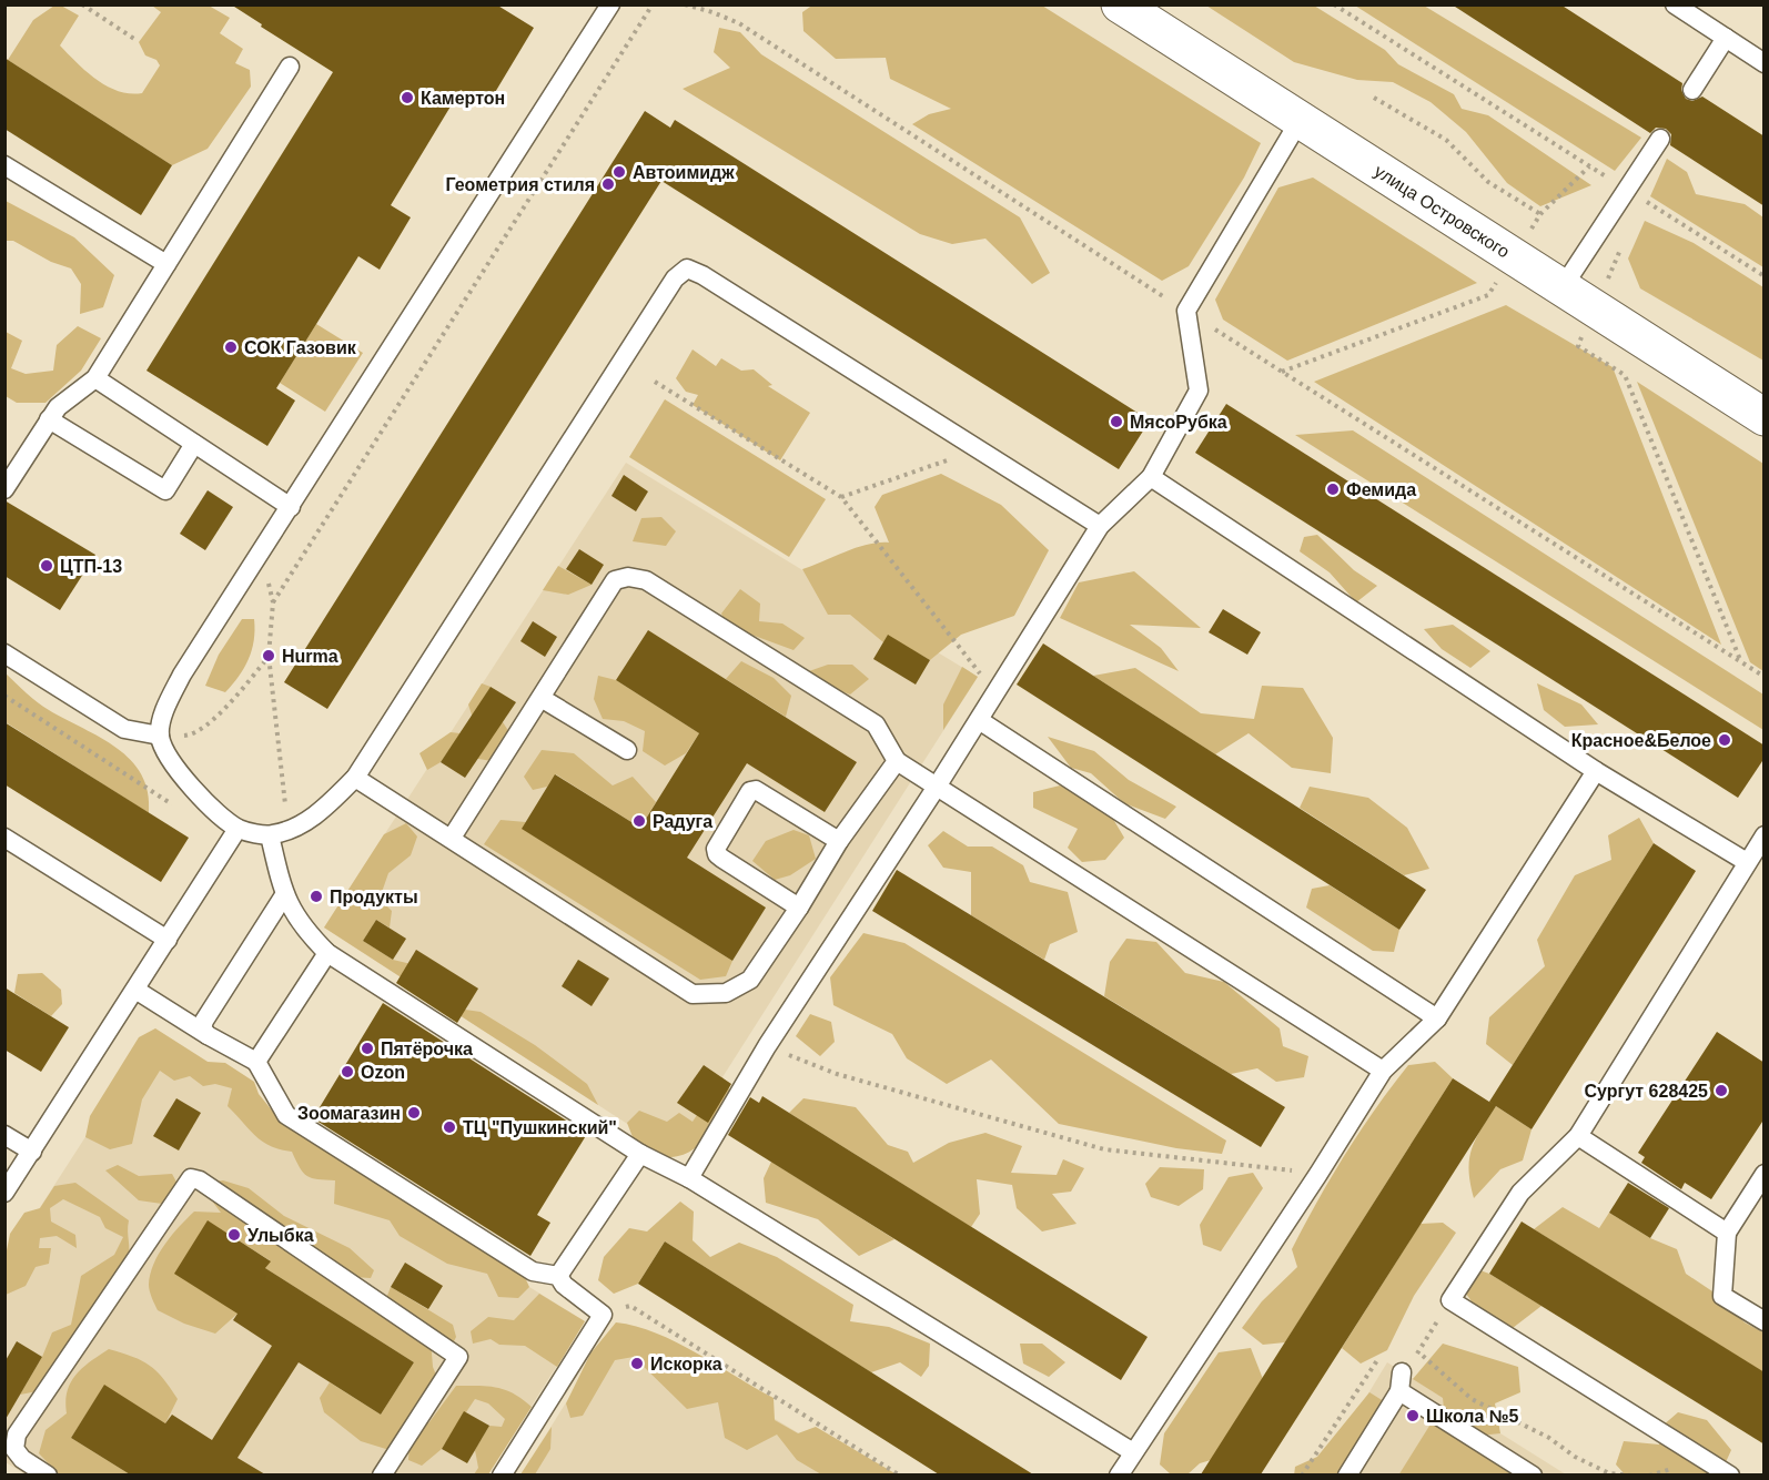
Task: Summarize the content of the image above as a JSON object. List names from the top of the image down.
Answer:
{
  "streets": {
    "main road": ["улица Островского"]
  },
  "places": [
    "Камертон",
    "Автоимидж",
    "Геометрия стиля",
    "СОК Газовик",
    "МясоРубка",
    "Фемида",
    "ЦТП-13",
    "Hurma",
    "Красное&Белое",
    "Радуга",
    "Продукты",
    "Пятёрочка",
    "Ozon",
    "Сургут 628425",
    "Зоомагазин",
    "ТЦ \"Пушкинский\"",
    "Улыбка",
    "Искорка",
    "Школа №5"
  ]
}
